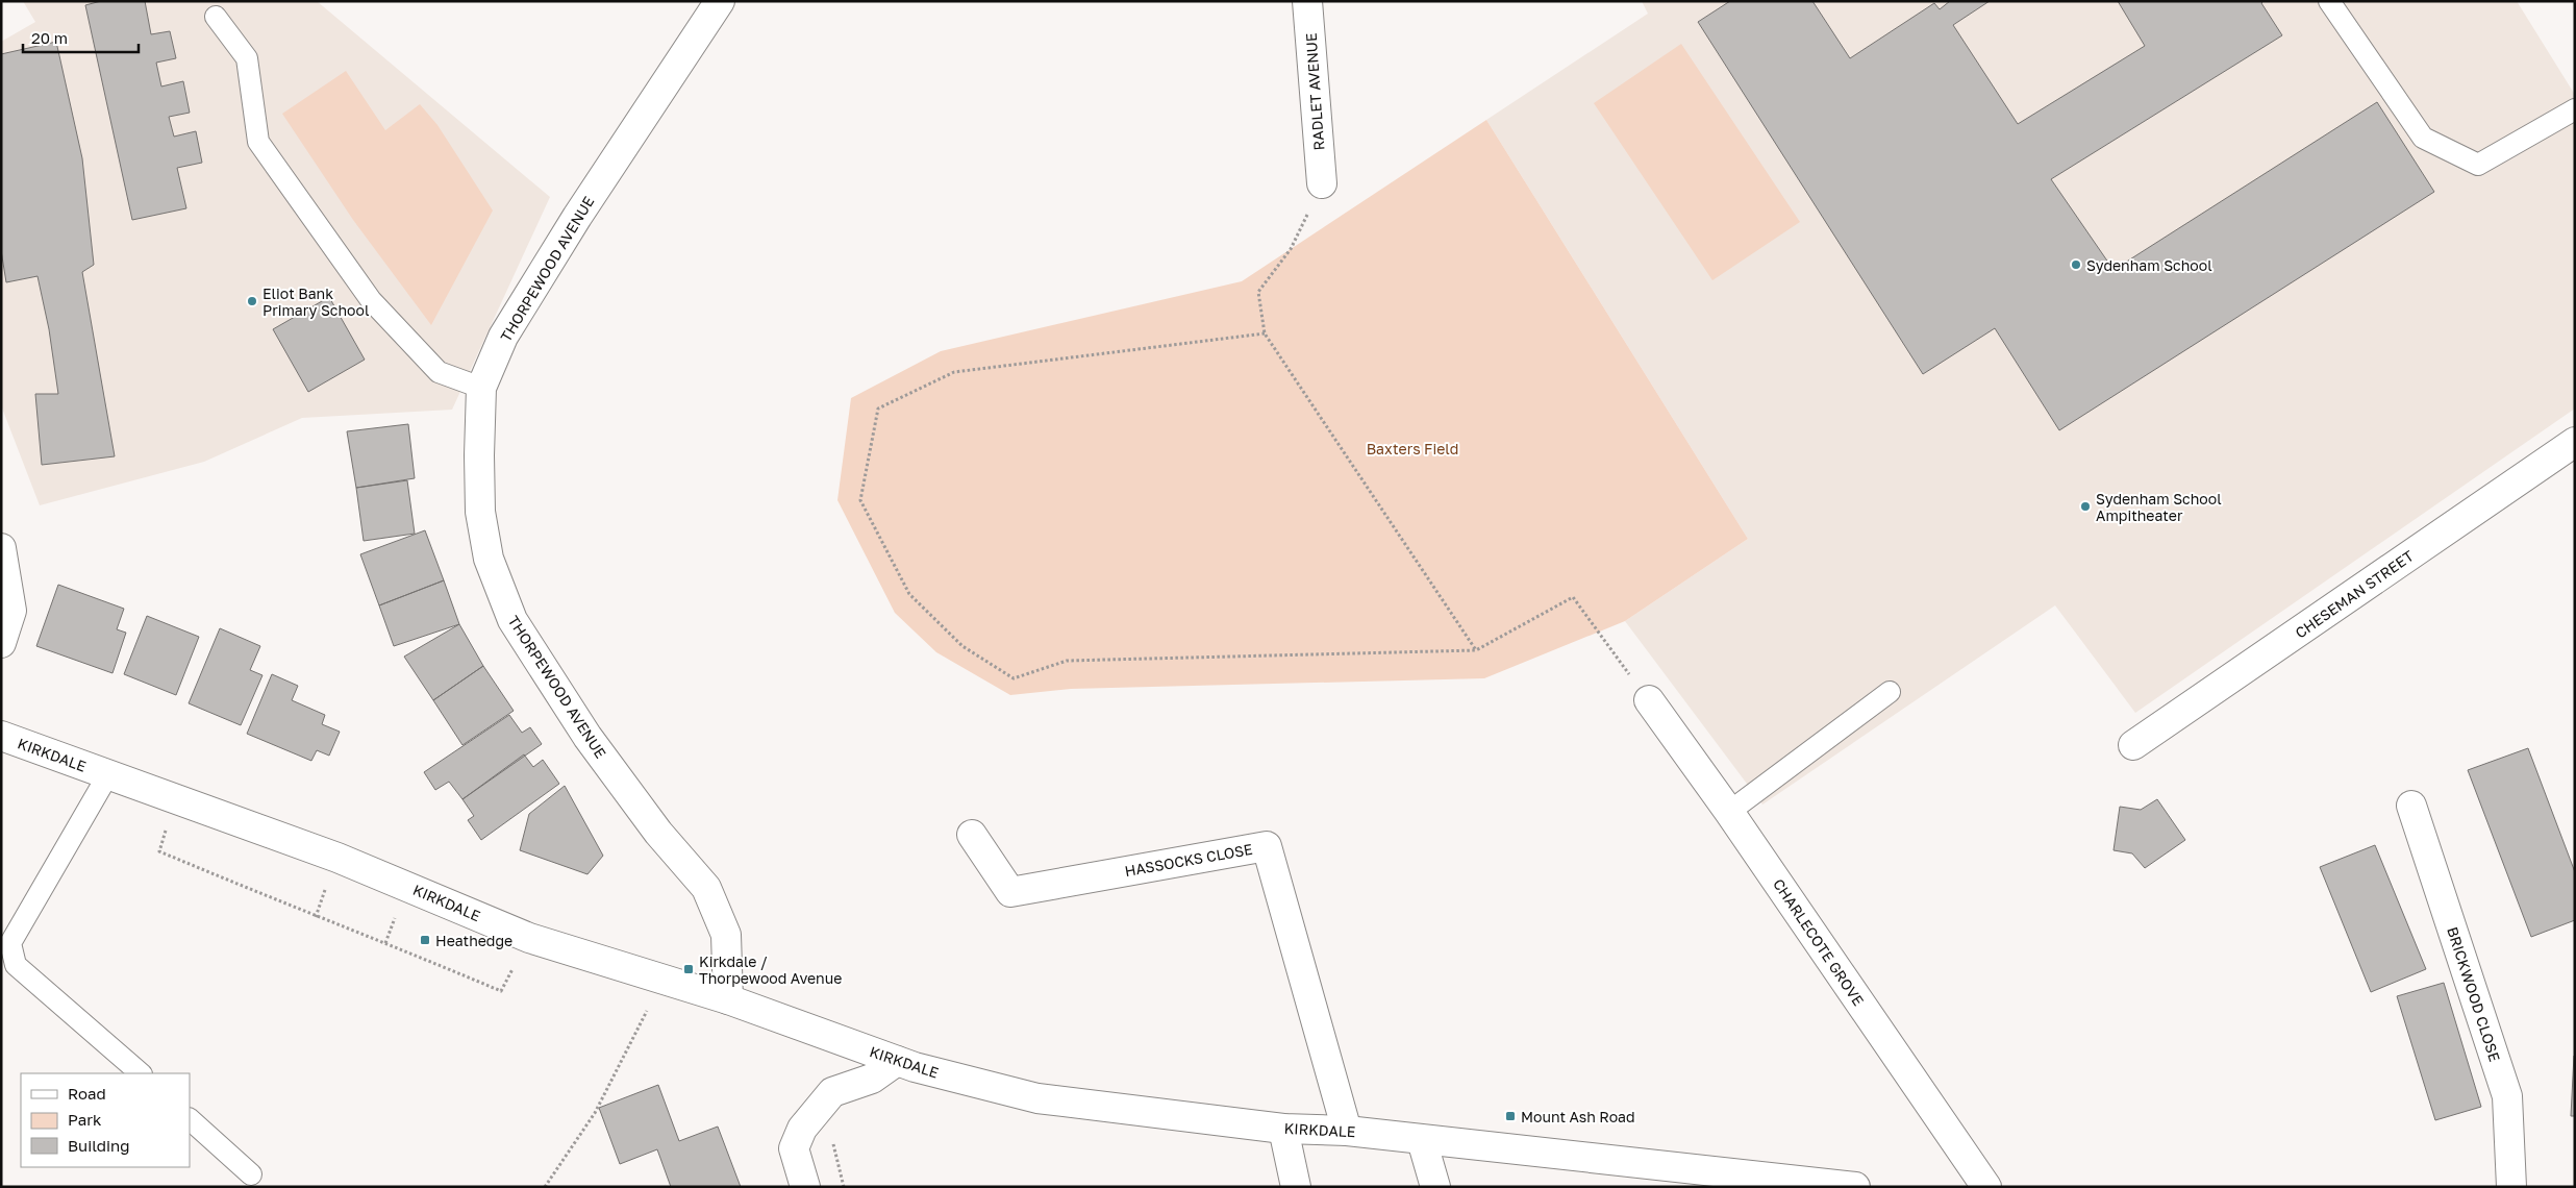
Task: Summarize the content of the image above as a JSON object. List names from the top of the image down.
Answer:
{
  "streets": {
    "street": [
      "RADLET AVENUE",
      "THORPEWOOD AVENUE",
      "CHESEMAN STREET",
      "KIRKDALE",
      "HASSOCKS CLOSE",
      "CHARLECOTE GROVE",
      "BRICKWOOD CLOSE"
    ]
  },
  "crossings": [
    ["THORPEWOOD AVENUE", "KIRKDALE"],
    ["KIRKDALE", "HASSOCKS CLOSE"]
  ],
  "parks": ["Baxters Field"],
  "places": {
    "other": ["Sydenham School", "Eliot Bank Primary School", "Sydenham School Ampitheater"],
    "transit": ["Heathedge", "Kirkdale / Thorpewood Avenue", "Mount Ash Road"]
  },
  "legend": ["Road", "Park", "Building"],
  "scale_bar": "20 m"
}
